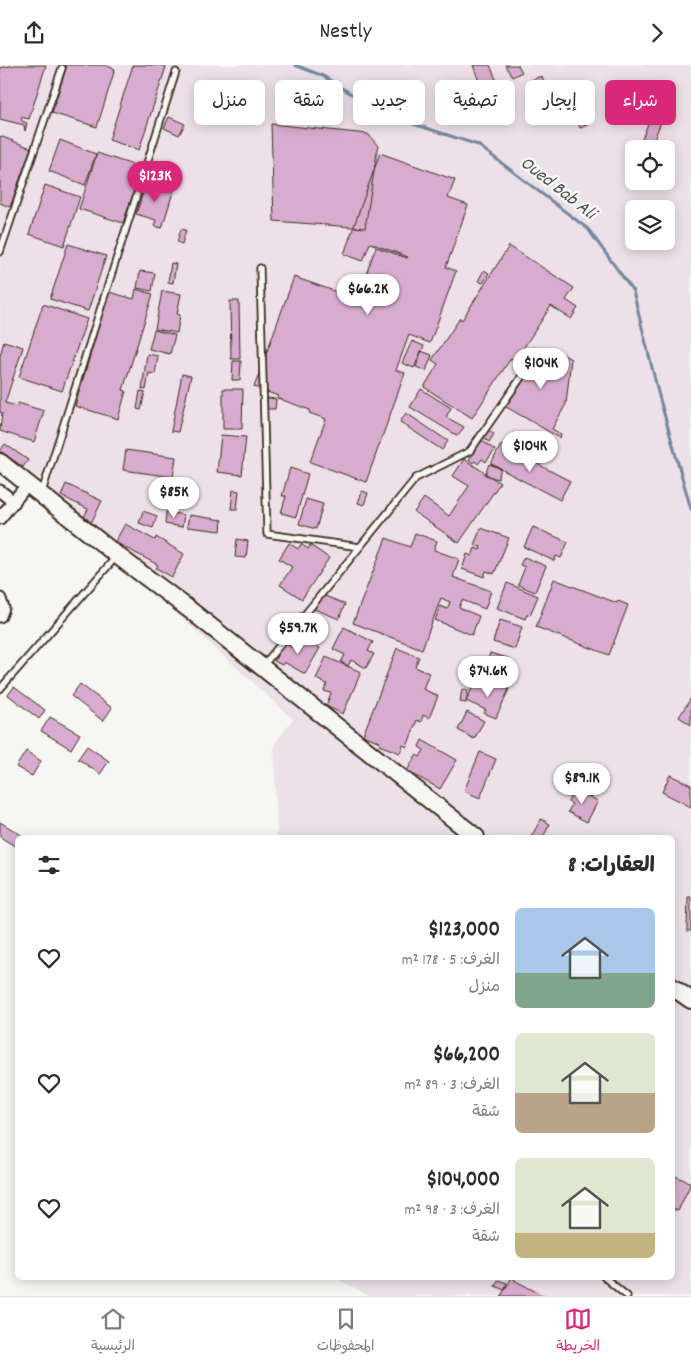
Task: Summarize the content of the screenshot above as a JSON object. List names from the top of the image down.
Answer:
{
  "water": ["Oued Bab Ali"],
  "page": {
    "header": "Nestly",
    "chip": [
      "شراء",
      "إيجار",
      "تصفية",
      "جديد",
      "شقة",
      "منزل"
    ],
    "price": [
      "$123K",
      "$66.2K",
      "$104K",
      "$104K",
      "$85K",
      "$59.7K",
      "$74.6K",
      "$89.1K"
    ],
    "heading": "العقارات: 8",
    "list": [
      {
        "name": "$123,000",
        "note": "الغرف: 5 · 178 m² · منزل"
      },
      {
        "name": "$66,200",
        "note": "الغرف: 3 · 89 m² · شقة"
      },
      {
        "name": "$104,000",
        "note": "الغرف: 3 · 98 m² · شقة"
      }
    ],
    "tabs": ["الخريطة", "المحفوظات", "الرئيسية"]
  }
}
